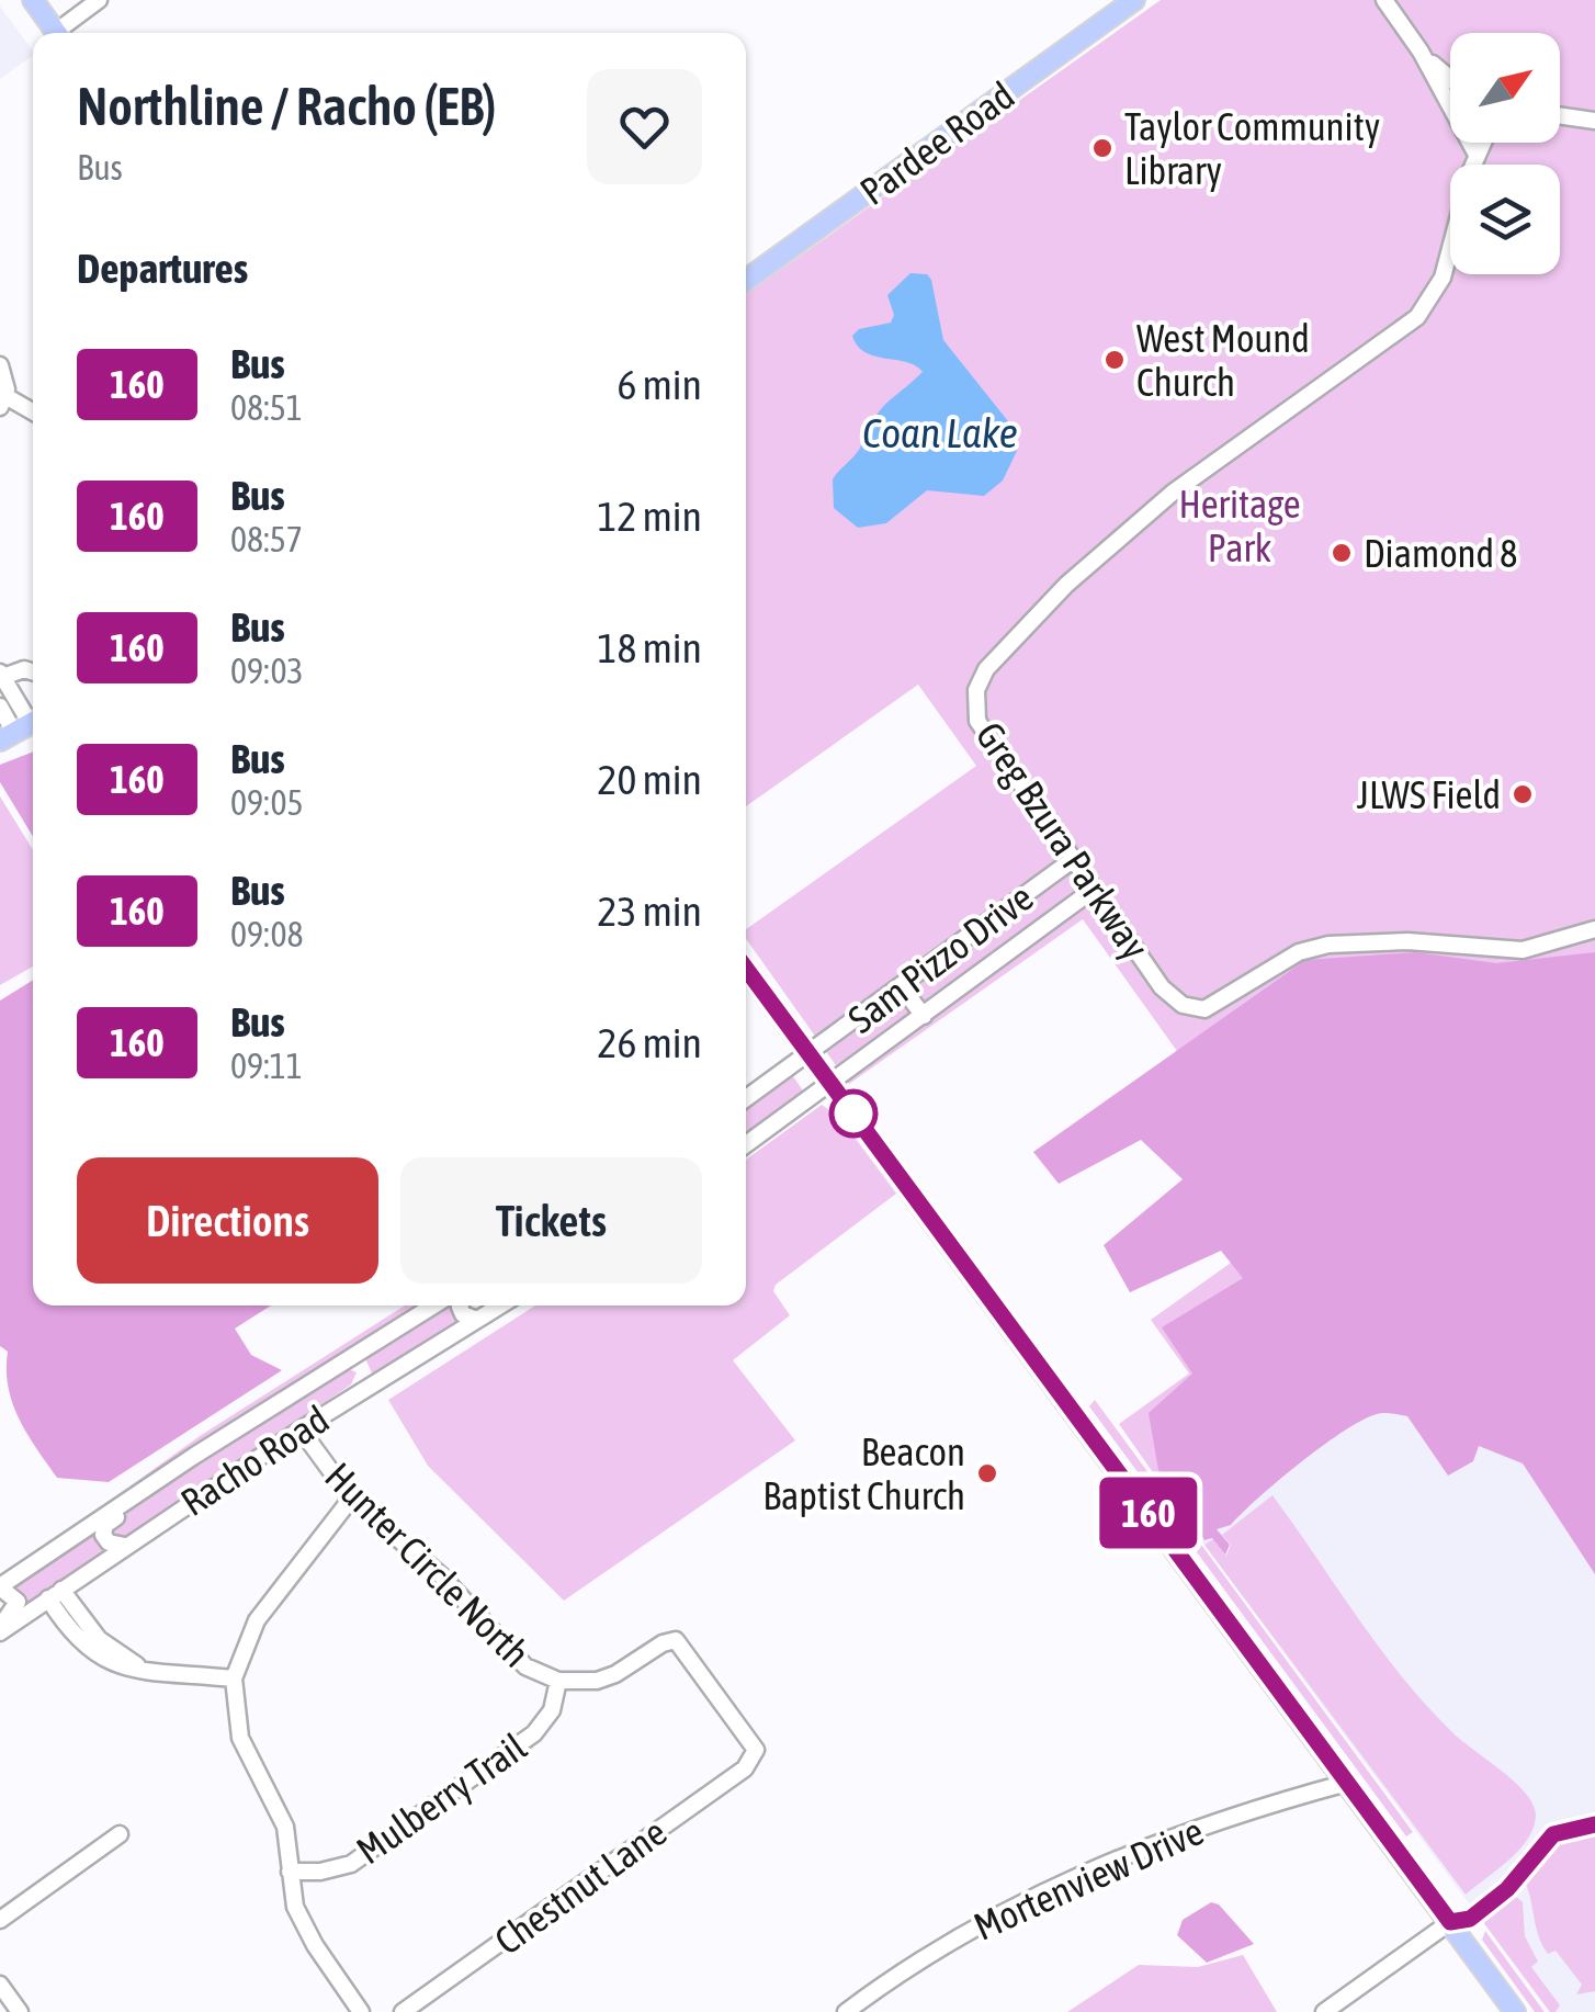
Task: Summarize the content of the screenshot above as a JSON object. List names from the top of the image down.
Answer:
{
  "streets": {
    "main road": ["Pardee Road"],
    "street": [
      "Greg Bzura Parkway",
      "Sam Pizzo Drive",
      "Racho Road",
      "Hunter Circle North",
      "Mulberry Trail",
      "Mortenview Drive",
      "Chestnut Lane"
    ]
  },
  "crossings": [
    ["Greg Bzura Parkway", "Sam Pizzo Drive"],
    ["Racho Road", "Hunter Circle North"],
    ["Hunter Circle North", "Mulberry Trail"],
    ["Hunter Circle North", "Chestnut Lane"]
  ],
  "water": ["Coan Lake"],
  "parks": ["Heritage Park"],
  "places": [
    "Taylor Community Library",
    "West Mound Church",
    "Diamond 8",
    "JLWS Field",
    "Beacon Baptist Church"
  ],
  "lines": ["bus line 160"],
  "north": "top right",
  "page": {
    "on_map": "160",
    "heading": [
      ["Northline / Racho (EB)", "Bus"],
      "Departures"
    ],
    "list": [
      {
        "mark": "160",
        "name": "Bus",
        "note": "08:51",
        "value": "6 min"
      },
      {
        "mark": "160",
        "name": "Bus",
        "note": "08:57",
        "value": "12 min"
      },
      {
        "mark": "160",
        "name": "Bus",
        "note": "09:03",
        "value": "18 min"
      },
      {
        "mark": "160",
        "name": "Bus",
        "note": "09:05",
        "value": "20 min"
      },
      {
        "mark": "160",
        "name": "Bus",
        "note": "09:08",
        "value": "23 min"
      },
      {
        "mark": "160",
        "name": "Bus",
        "note": "09:11",
        "value": "26 min"
      }
    ],
    "buttons": ["Directions", "Tickets"]
  }
}
